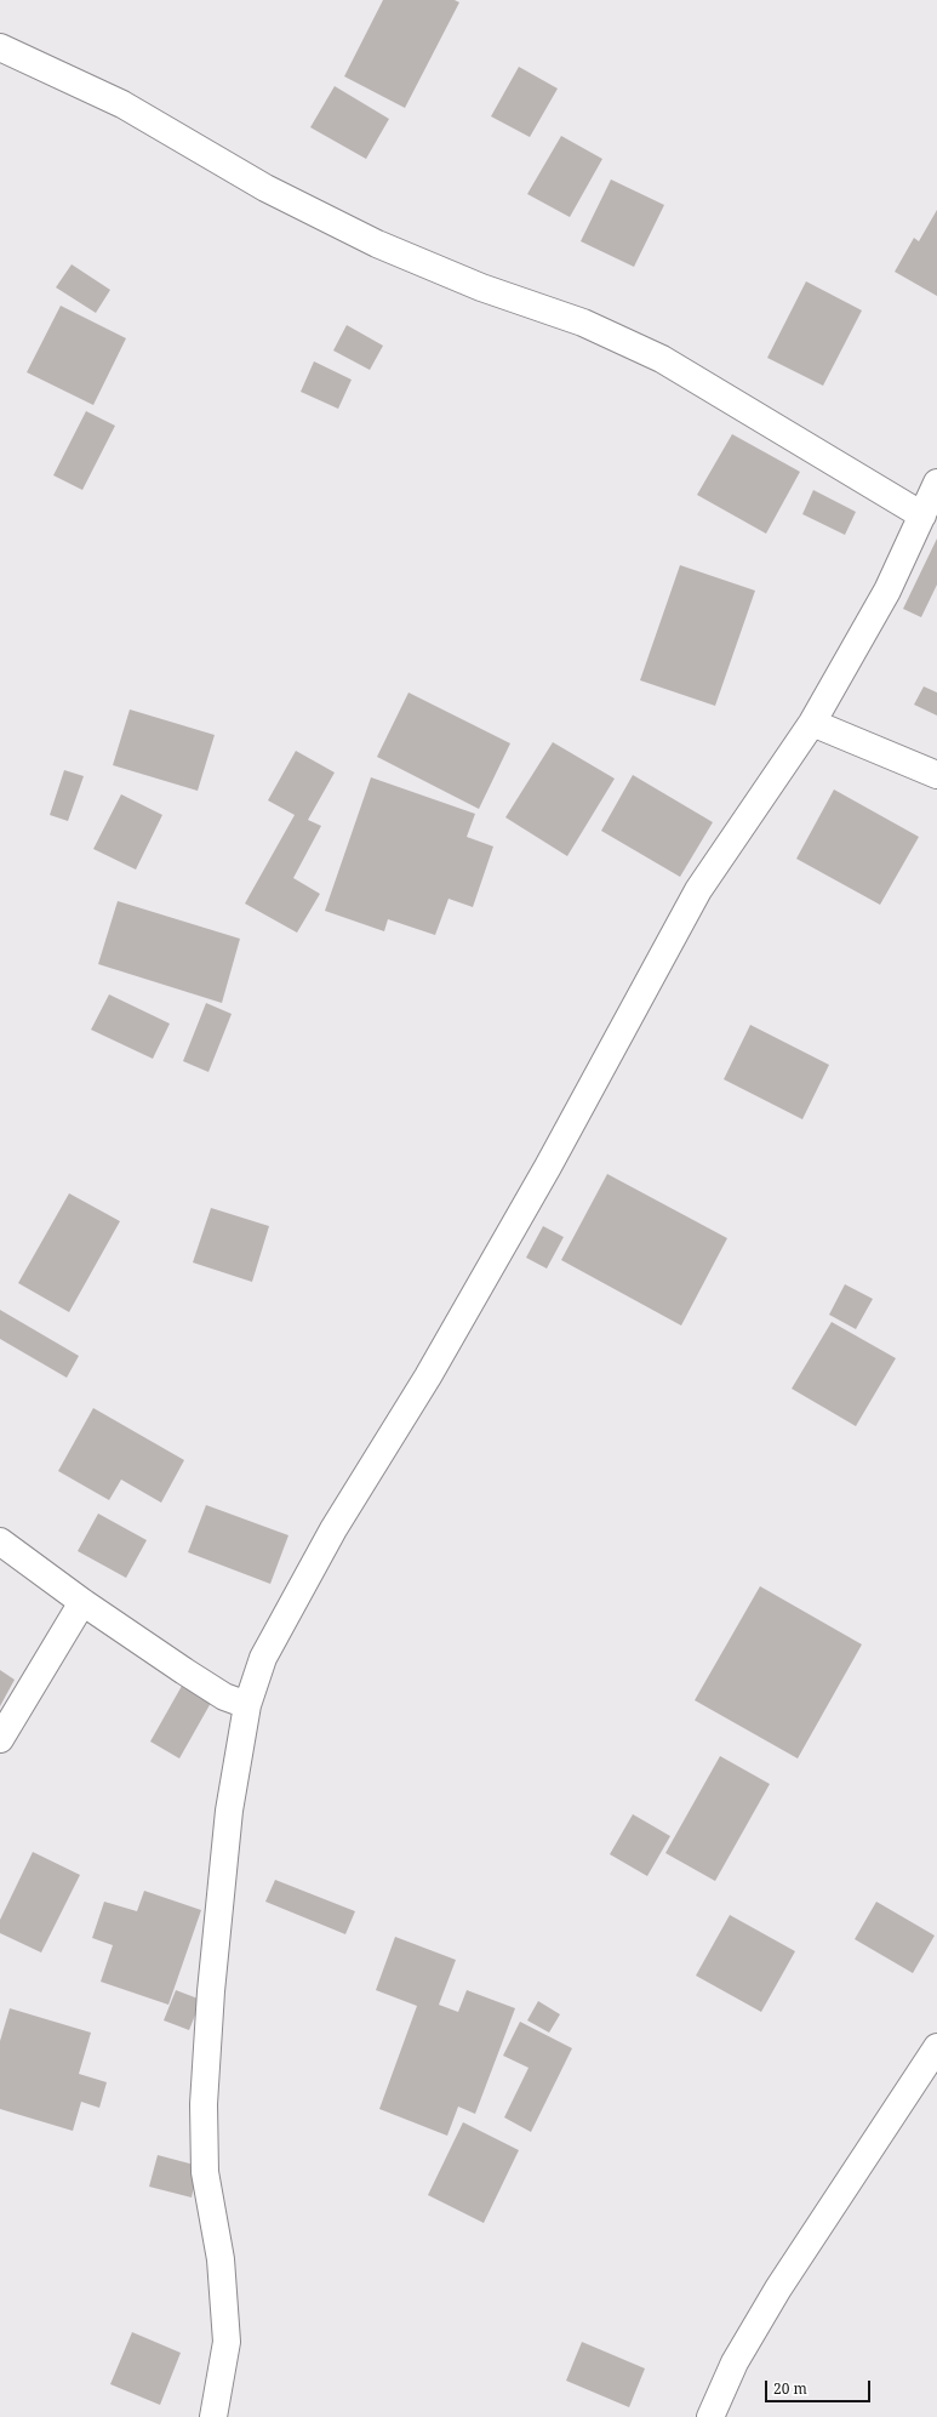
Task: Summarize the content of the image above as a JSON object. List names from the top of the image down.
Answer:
{
  "scale_bar": "20 m"
}
